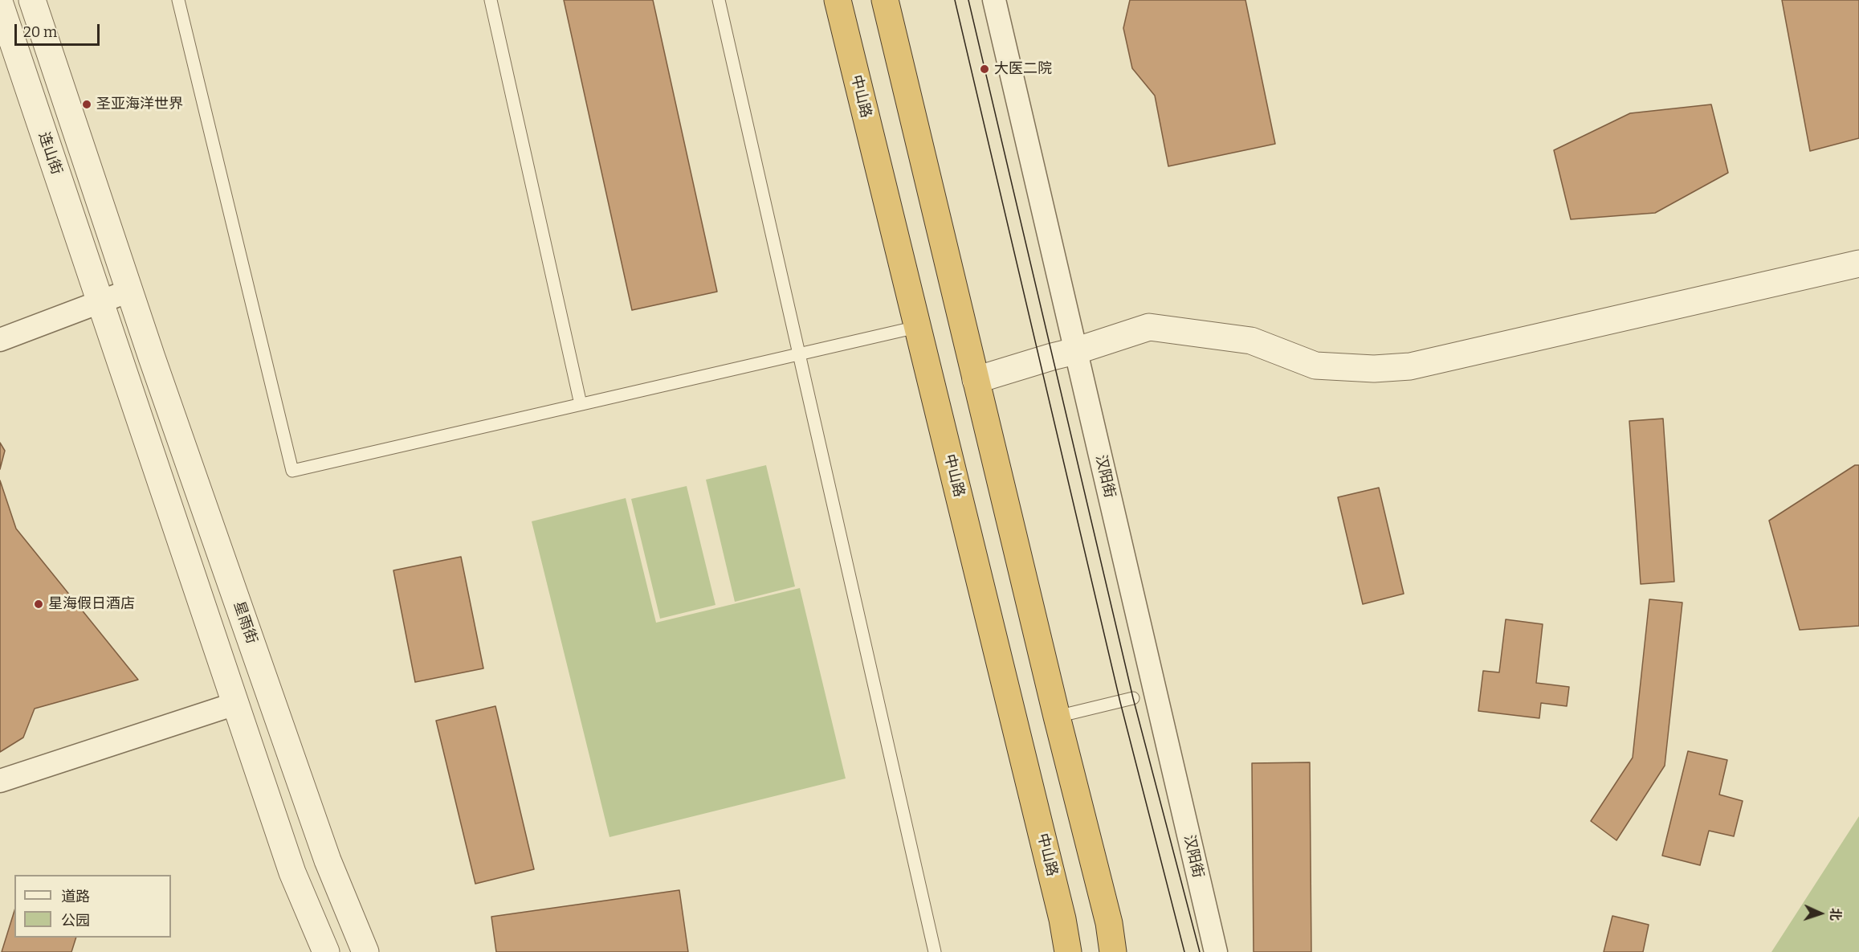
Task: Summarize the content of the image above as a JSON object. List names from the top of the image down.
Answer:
{
  "streets": {
    "highway": ["中山路"],
    "street": ["连山街", "汉阳街", "星雨街"]
  },
  "places": ["大医二院", "圣亚海洋世界", "星海假日酒店"],
  "legend": ["道路", "公园"],
  "scale_bar": "20 m",
  "north": "right"
}
